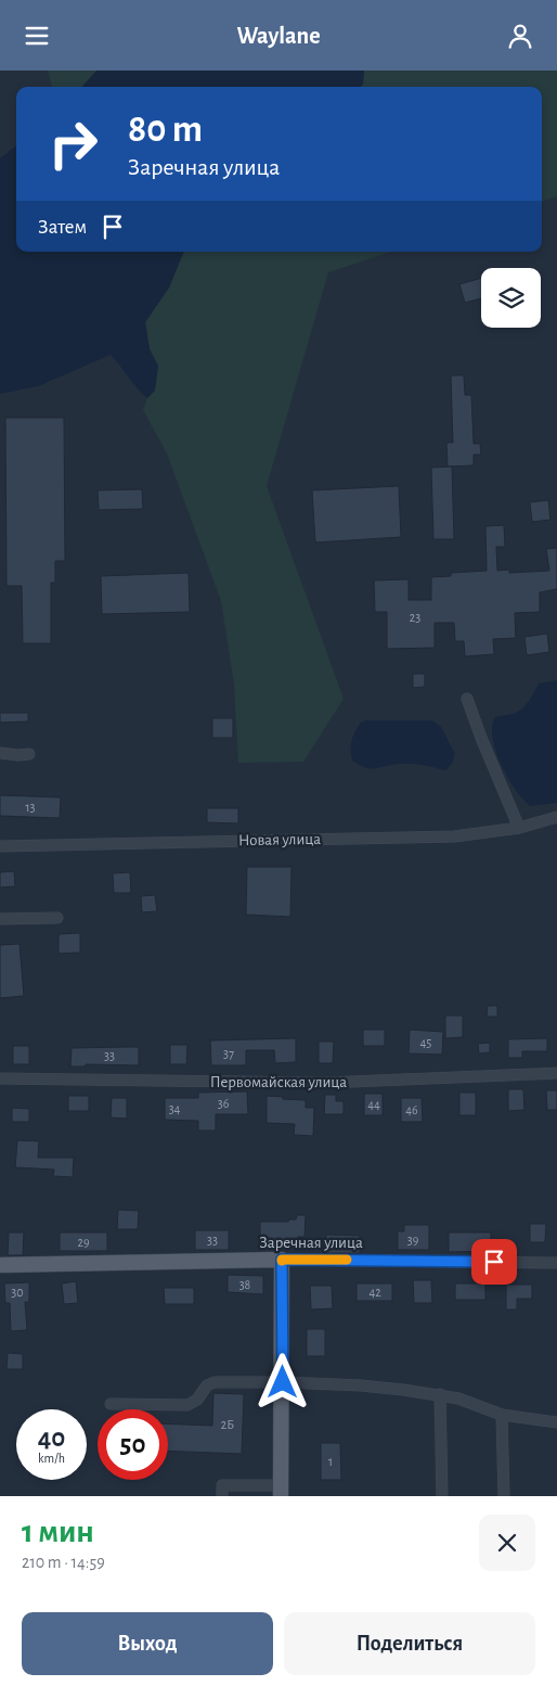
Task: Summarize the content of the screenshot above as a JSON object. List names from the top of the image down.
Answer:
{
  "streets": {
    "main road": ["Заречная улица"],
    "street": ["Новая улица", "Первомайская улица"]
  },
  "house_numbers": [
    "23",
    "13",
    "45",
    "37",
    "33",
    "36",
    "44",
    "34",
    "46",
    "33",
    "39",
    "29",
    "38",
    "30",
    "42",
    "2Б",
    "1"
  ],
  "page": {
    "header": "Waylane",
    "turn": ["80 m", "Заречная улица"],
    "then": "Затем",
    "speed": "40 km/h",
    "limit": "50",
    "heading": ["1 мин", "210 m · 14:59"],
    "buttons": ["Выход", "Поделиться"]
  }
}
